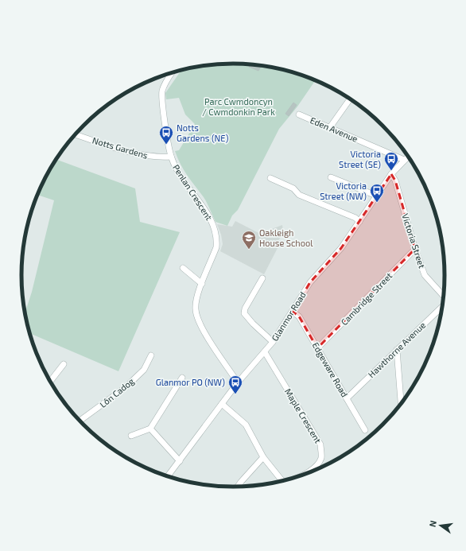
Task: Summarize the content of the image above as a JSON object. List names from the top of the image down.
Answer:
{
  "streets": {
    "street": [
      "Eden Avenue",
      "Notts Gardens",
      "Penlan Crescent",
      "Victoria Street",
      "Cambridge Street",
      "Glanmor Road",
      "Hawthorne Avenue",
      "Edgeware Road",
      "Lôn Cadog",
      "Maple Crescent"
    ]
  },
  "crossings": [
    ["Eden Avenue", "Glanmor Road"],
    ["Notts Gardens", "Penlan Crescent"],
    ["Penlan Crescent", "Glanmor Road"],
    ["Victoria Street", "Cambridge Street"],
    ["Victoria Street", "Glanmor Road"],
    ["Cambridge Street", "Edgeware Road"],
    ["Glanmor Road", "Edgeware Road"],
    ["Glanmor Road", "Maple Crescent"],
    ["Hawthorne Avenue", "Edgeware Road"]
  ],
  "parks": ["Parc Cwmdoncyn / Cwmdonkin Park"],
  "places": {
    "bus stop": [
      "Notts Gardens (NE)",
      "Victoria Street (SE)",
      "Victoria Street (NW)",
      "Glanmor PO (NW)"
    ],
    "school or university": ["Oakleigh House School"]
  },
  "north": "left"
}
